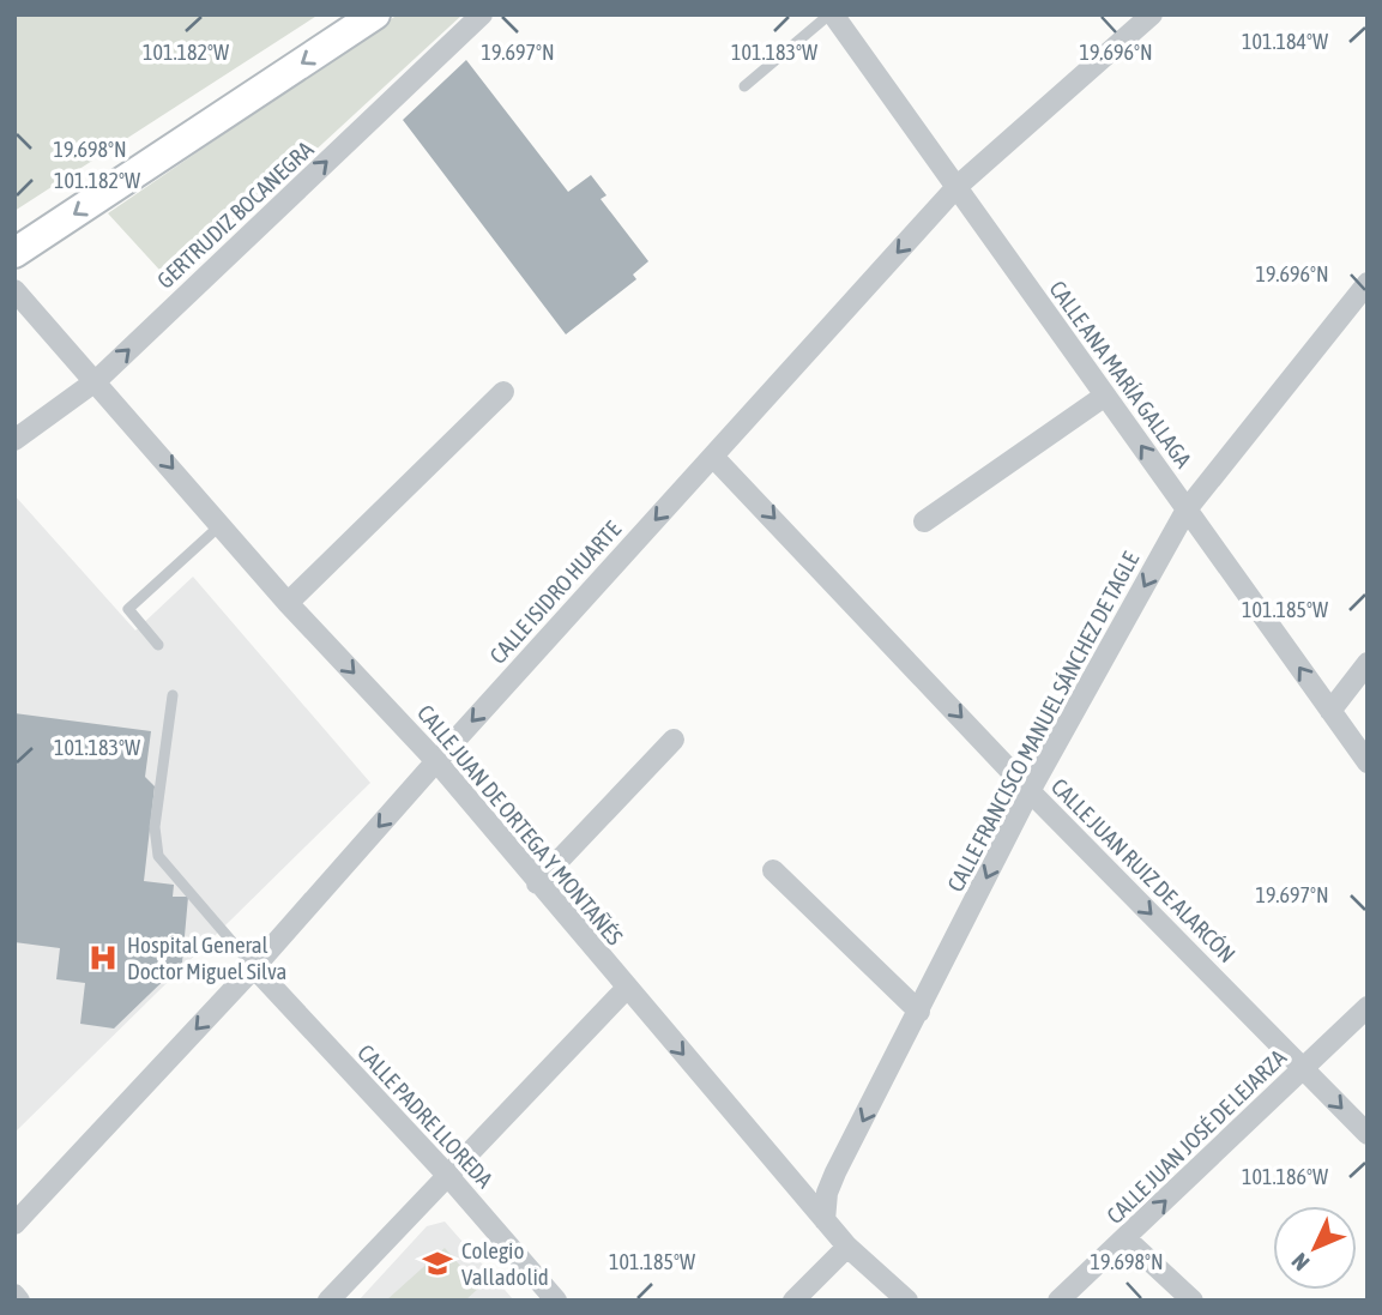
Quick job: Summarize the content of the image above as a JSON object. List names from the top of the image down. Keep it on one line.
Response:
{"streets":{"street":["GERTRUDIZ BOCANEGRA","CALLE ANA MARÍA GALLAGA","CALLE ISIDRO HUARTE","CALLE FRANCISCO MANUEL SÁNCHEZ DE TAGLE","CALLE JUAN DE ORTEGA Y MONTAÑÉS","CALLE JUAN RUIZ DE ALARCÓN","CALLE PADRE LLOREDA","CALLE JUAN JOSÉ DE LEJARZA"]},"crossings":[["GERTRUDIZ BOCANEGRA","CALLE JUAN DE ORTEGA Y MONTAÑÉS"],["CALLE ANA MARÍA GALLAGA","CALLE ISIDRO HUARTE"],["CALLE ANA MARÍA GALLAGA","CALLE FRANCISCO MANUEL SÁNCHEZ DE TAGLE"],["CALLE ISIDRO HUARTE","CALLE JUAN DE ORTEGA Y MONTAÑÉS"],["CALLE ISIDRO HUARTE","CALLE JUAN RUIZ DE ALARCÓN"],["CALLE ISIDRO HUARTE","CALLE PADRE LLOREDA"],["CALLE FRANCISCO MANUEL SÁNCHEZ DE TAGLE","CALLE JUAN DE ORTEGA Y MONTAÑÉS"],["CALLE FRANCISCO MANUEL SÁNCHEZ DE TAGLE","CALLE JUAN RUIZ DE ALARCÓN"],["CALLE JUAN RUIZ DE ALARCÓN","CALLE JUAN JOSÉ DE LEJARZA"]],"one_way":["CALLE ANA MARÍA GALLAGA","CALLE ISIDRO HUARTE","CALLE FRANCISCO MANUEL SÁNCHEZ DE TAGLE","CALLE JUAN DE ORTEGA Y MONTAÑÉS","CALLE JUAN RUIZ DE ALARCÓN","CALLE JUAN JOSÉ DE LEJARZA"],"places":{"hospital":["Hospital General Doctor Miguel Silva"],"school or university":["Colegio Valladolid"]},"north":"bottom left","coordinates":["101.184°W","101.182°W","101.183°W","19.697°N","19.696°N","19.698°N","101.185°W","101.186°W"]}
